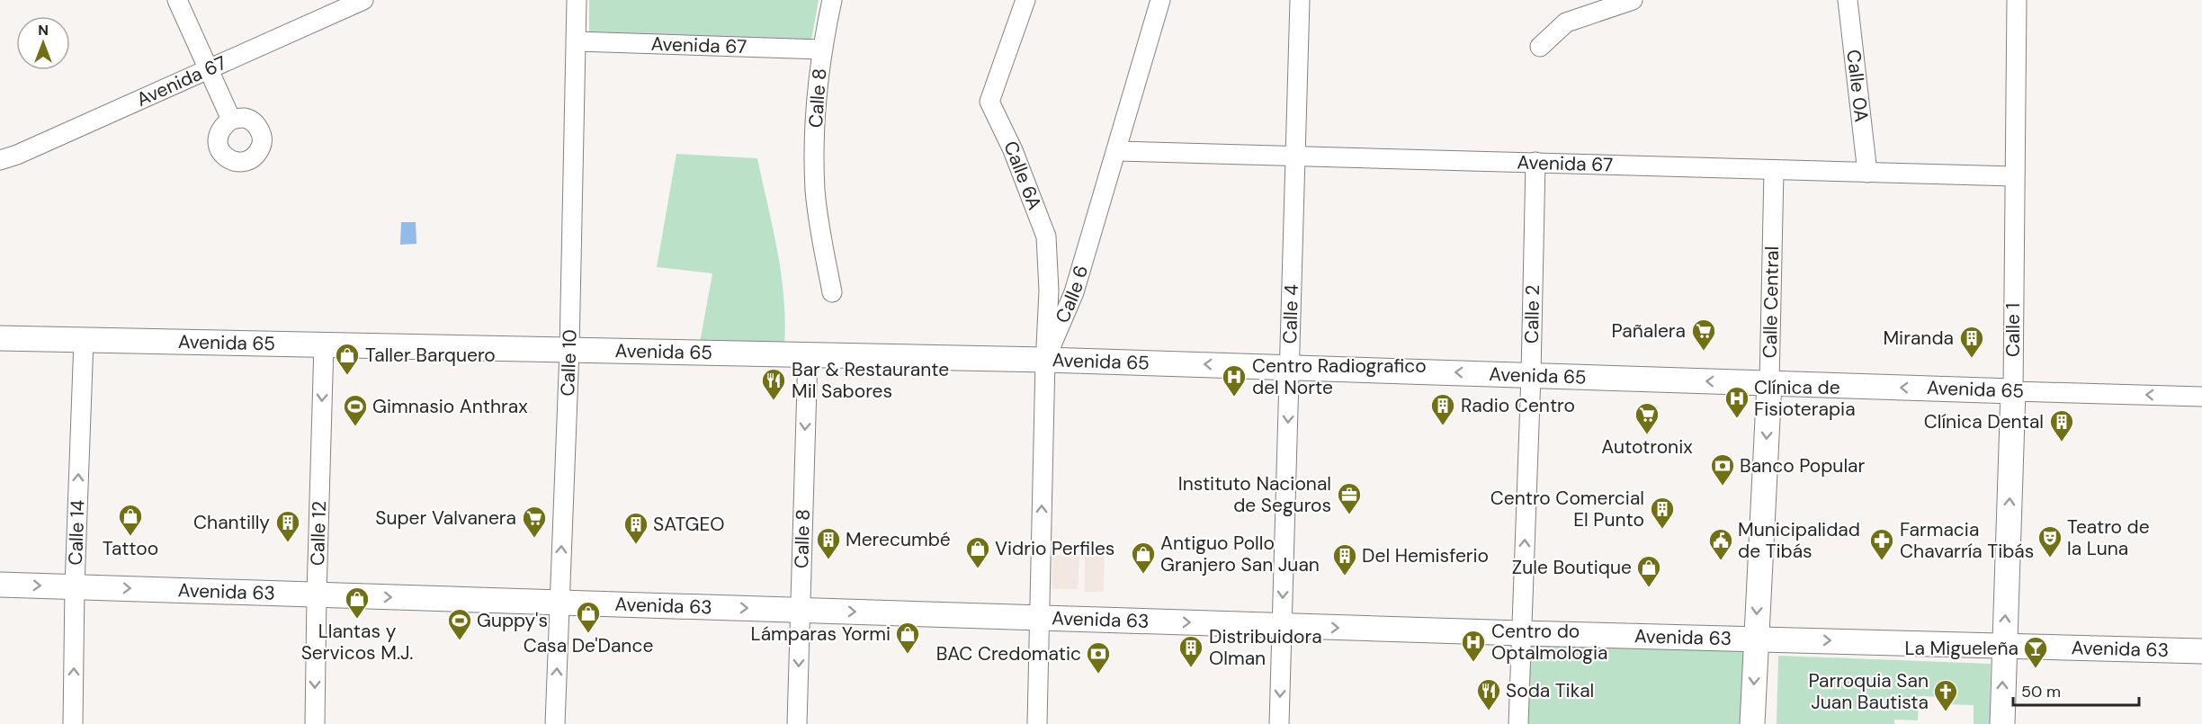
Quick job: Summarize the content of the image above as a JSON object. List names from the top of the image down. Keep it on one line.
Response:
{"streets":{"main road":["Calle Central","Calle 1","Avenida 65","Avenida 63"],"street":["Avenida 67","Calle 0A","Calle 8","Calle 6A","Calle 6","Calle 4","Calle 2","Calle 10","Calle 14","Calle 12"]},"crossings":[["Avenida 67","Calle 0A"],["Avenida 67","Calle 8"],["Avenida 67","Calle 6"],["Avenida 67","Calle Central"],["Avenida 67","Calle 4"],["Avenida 67","Calle 2"],["Avenida 67","Calle 1"],["Avenida 67","Calle 10"],["Calle 8","Avenida 65"],["Calle 8","Avenida 63"],["Calle 6A","Calle 6"],["Calle 6A","Avenida 65"],["Calle 6","Avenida 65"],["Calle 6","Avenida 63"],["Calle Central","Avenida 65"],["Calle Central","Avenida 63"],["Calle 4","Avenida 65"],["Calle 4","Avenida 63"],["Calle 2","Avenida 65"],["Calle 2","Avenida 63"],["Calle 1","Avenida 65"],["Calle 1","Avenida 63"],["Avenida 65","Calle 10"],["Avenida 65","Calle 14"],["Avenida 65","Calle 12"],["Calle 10","Avenida 63"],["Calle 14","Avenida 63"],["Calle 12","Avenida 63"]],"one_way":["Calle 8","Calle Central","Calle 4","Calle 2","Calle 1","Avenida 65","Calle 10","Calle 14","Calle 12","Avenida 63"],"places":{"supermarket":["Pañalera","Autotronix","Super Valvanera"],"building":["Miranda","Radio Centro","Clínica Dental","Centro Comercial El Punto","Chantilly","SATGEO","Merecumbé","Del Hemisferio","Distribuidora Olman"],"shop":["Taller Barquero","Tattoo","Vidrio Perfiles","Antiguo Pollo Granjero San Juan","Zule Boutique","Llantas y Servicos M.J.","Casa De'Dance","Lámparas Yormi"],"hospital":["Centro Radiografico del Norte","Clínica de Fisioterapia","Centro do Optalmologia"],"restaurant":["Bar & Restaurante Mil Sabores","Soda Tikal"],"sports":["Gimnasio Anthrax","Guppy's"],"bank":["Banco Popular","BAC Credomatic"],"office":["Instituto Nacional de Seguros"],"theatre":["Teatro de la Luna"],"public building":["Municipalidad de Tibás"],"pharmacy":["Farmacia Chavarría Tibás"],"bar":["La Migueleña"],"church":["Parroquia San Juan Bautista"]},"scale_bar":"50 m","north":"top"}
